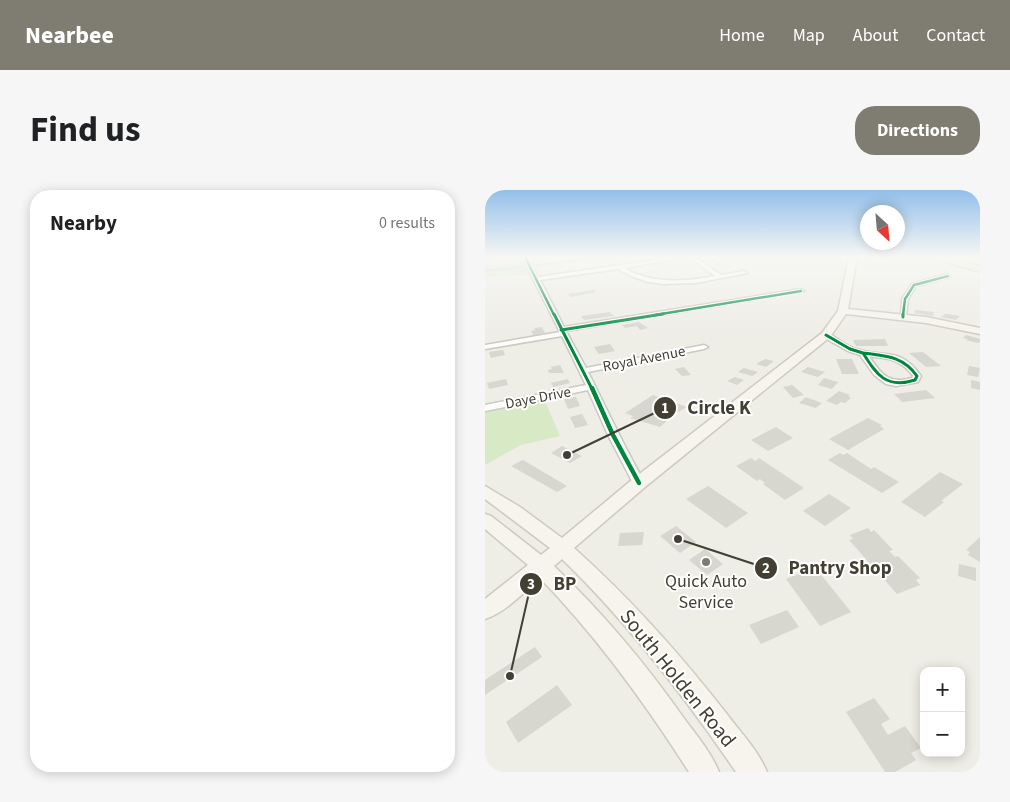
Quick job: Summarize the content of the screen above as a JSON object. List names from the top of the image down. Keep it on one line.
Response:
{"streets":{"main road":["South Holden Road"],"street":["Royal Avenue","Daye Drive"]},"places":["Circle K","Pantry Shop","Quick Auto Service","BP"],"north":"bottom right","page":{"header":"Nearbee","nav":["Home","Map","About","Contact"],"title":"Find us","buttons":"Directions","heading":["Nearby","0 results"],"map_buttons":["+","−"]}}
